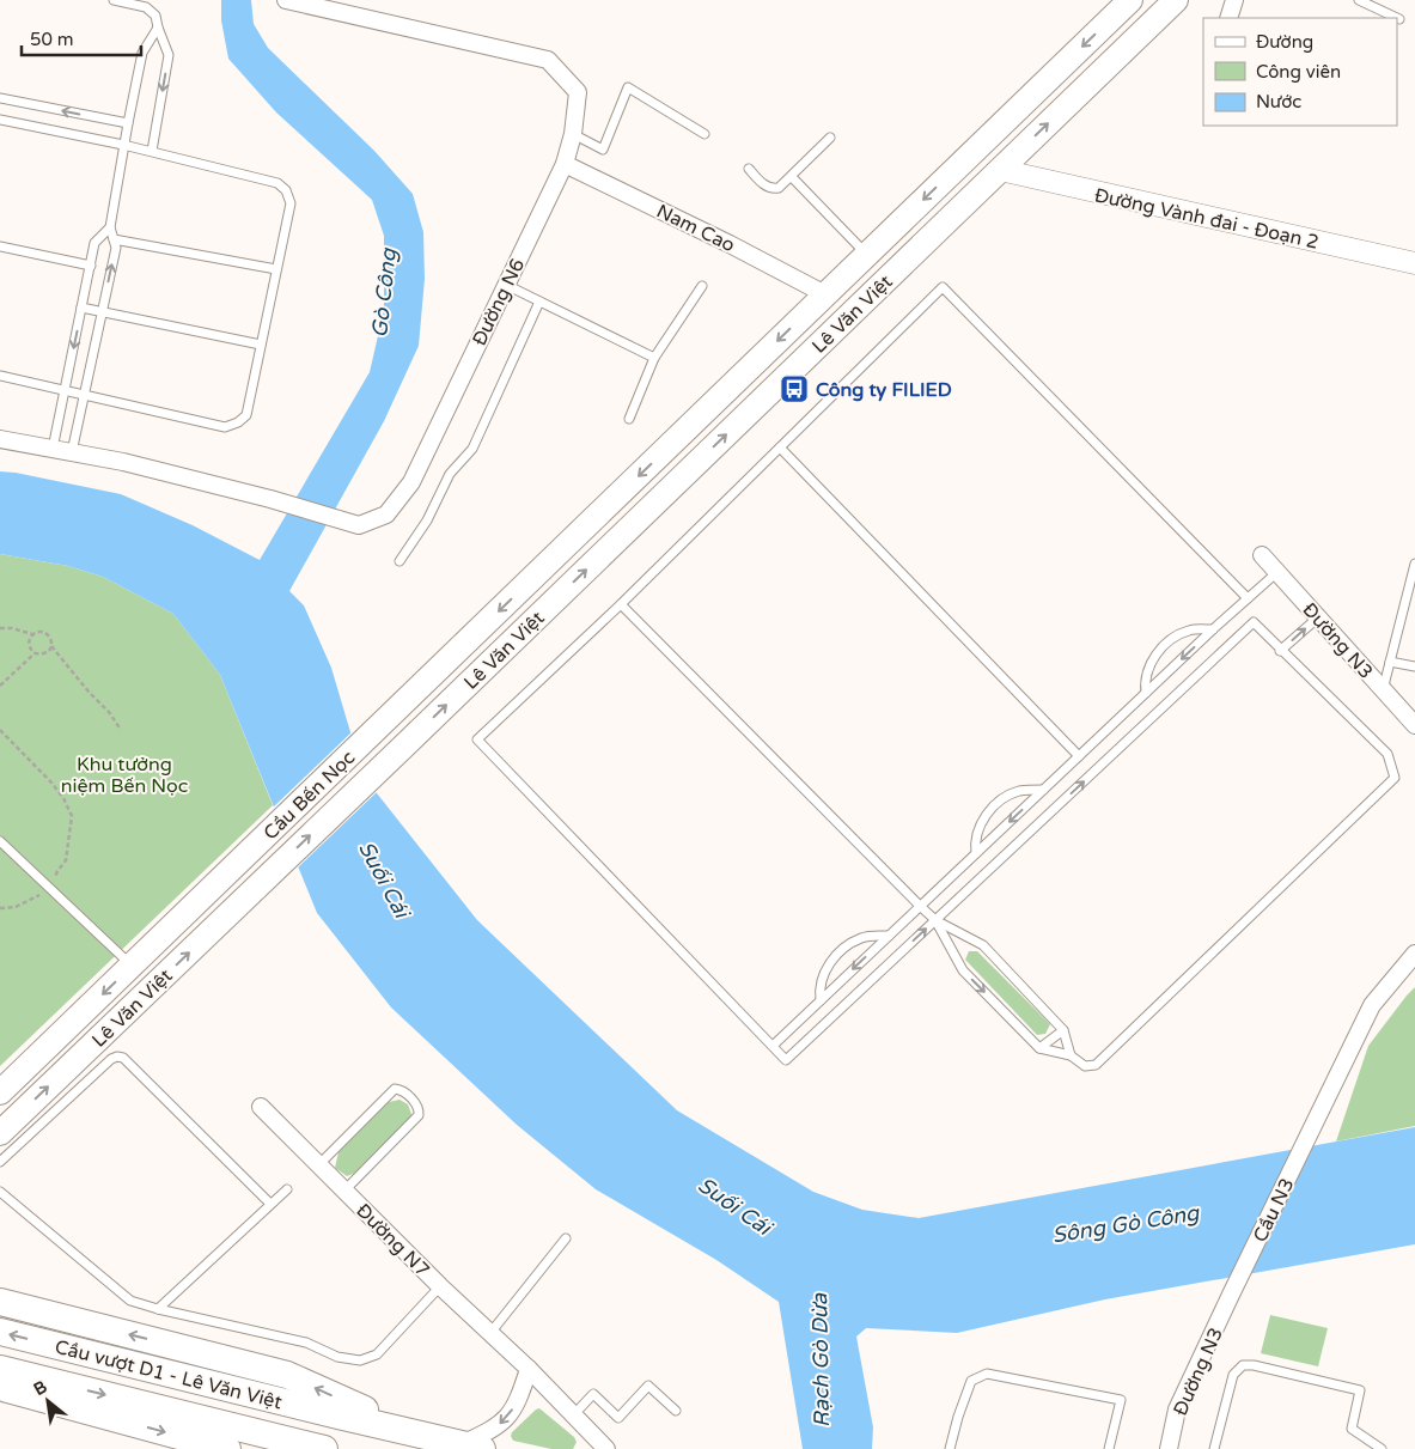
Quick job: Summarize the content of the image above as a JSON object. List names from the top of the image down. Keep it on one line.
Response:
{"streets":{"main road":["Lê Văn Việt","Cầu Bến Nọc","Cầu vượt D1 - Lê Văn Việt"],"street":["Đường Vành đai - Đoạn 2","Nam Cao","Đường N6","Đường N3","Cầu N3","Đường N7"]},"crossings":[["Đường Vành đai - Đoạn 2","Lê Văn Việt"],["Nam Cao","Đường N6"],["Nam Cao","Lê Văn Việt"],["Lê Văn Việt","Cầu Bến Nọc"],["Đường N3","Cầu N3"]],"water":["Gò Công","Suối Cái","Sông Gò Công","Rạch Gò Dừa"],"parks":["Khu tưởng niệm Bến Nọc"],"places":{"bus stop":["Công ty FILIED"]},"legend":["Đường","Công viên","Nước"],"scale_bar":"50 m","north":"top left"}
